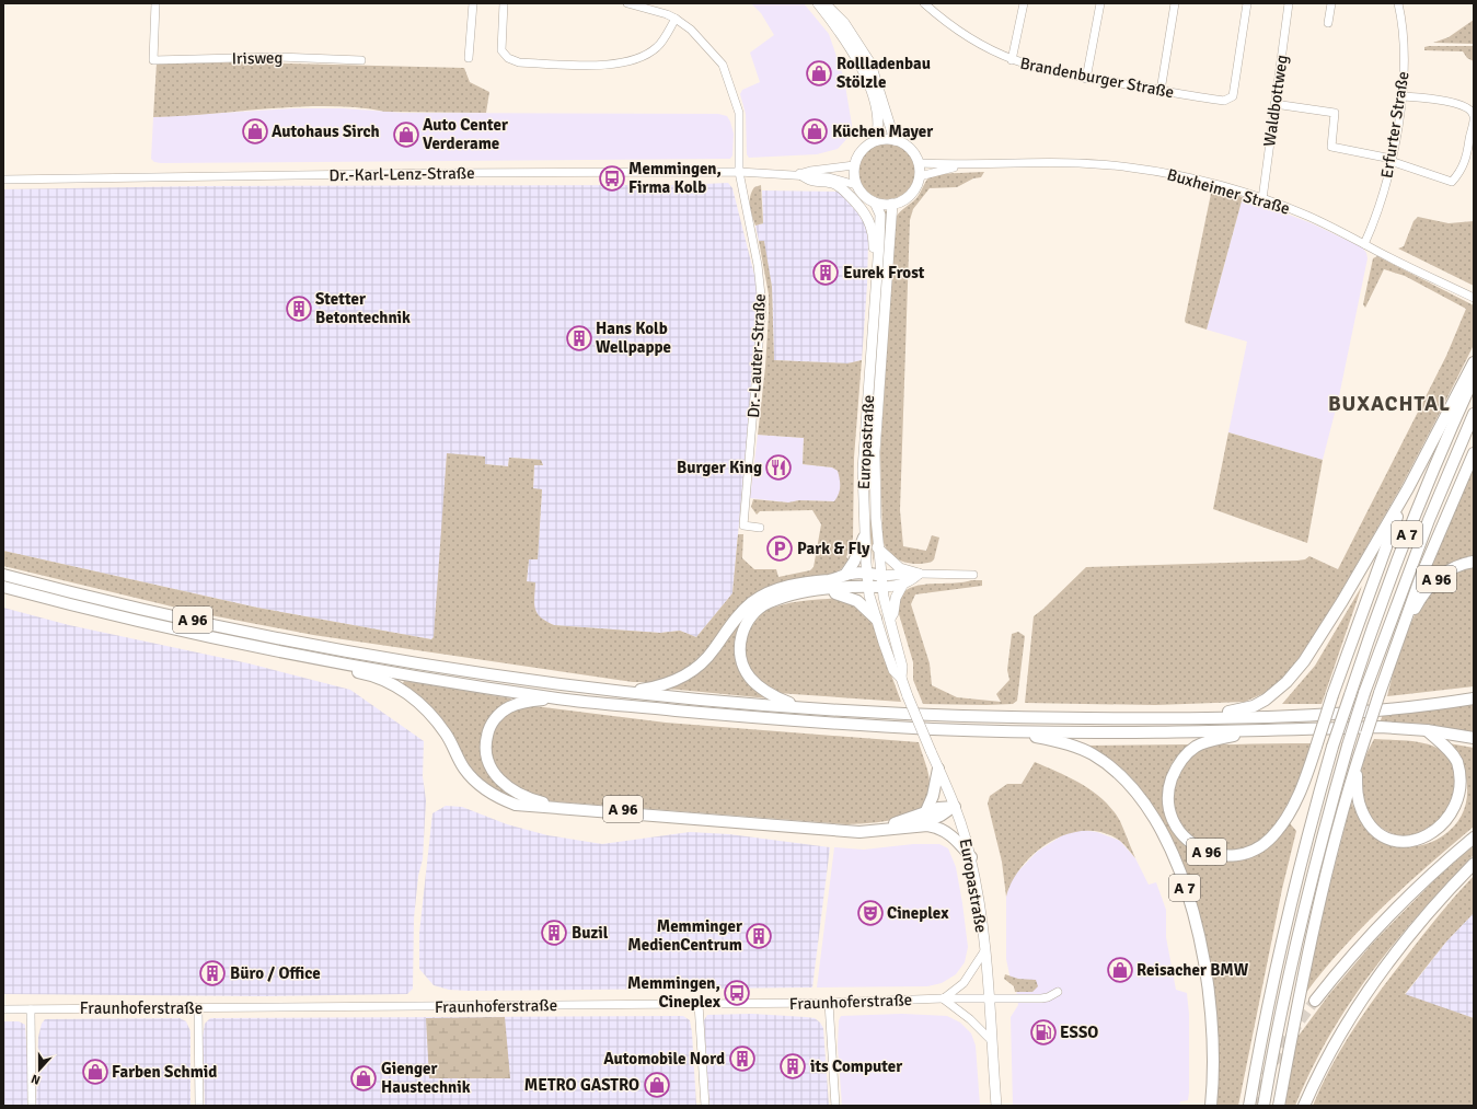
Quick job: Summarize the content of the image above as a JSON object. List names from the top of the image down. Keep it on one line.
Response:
{"streets":{"highway":["A 7","A 96"],"main road":["Europastraße"],"street":["Irisweg","Brandenburger Straße","Waldbottweg","Erfurter Straße","Dr.-Karl-Lenz-Straße","Buxheimer Straße","Dr.-Lauter-Straße","Fraunhoferstraße"]},"crossings":[["Waldbottweg","Buxheimer Straße"],["Erfurter Straße","Buxheimer Straße"],["Dr.-Karl-Lenz-Straße","Buxheimer Straße"],["Dr.-Karl-Lenz-Straße","Dr.-Lauter-Straße"],["Dr.-Karl-Lenz-Straße","Europastraße"],["Buxheimer Straße","Europastraße"],["Europastraße","A 96"],["Europastraße","Fraunhoferstraße"],["A 7","A 96"]],"districts":["BUXACHTAL"],"places":{"shop":["Rollladenbau Stölzle","Autohaus Sirch","Küchen Mayer","Auto Center Verderame","Reisacher BMW","Farben Schmid","Gienger Haustechnik","METRO GASTRO"],"bus stop":["Memmingen, Firma Kolb","Memmingen, Cineplex"],"building":["Eurek Frost","Stetter Betontechnik","Hans Kolb Wellpappe","Buzil","Memminger MedienCentrum","Büro / Office","Automobile Nord","its Computer"],"restaurant":["Burger King"],"parking":["Park & Fly"],"theatre":["Cineplex"],"fuel station":["ESSO"]},"north":"bottom"}
